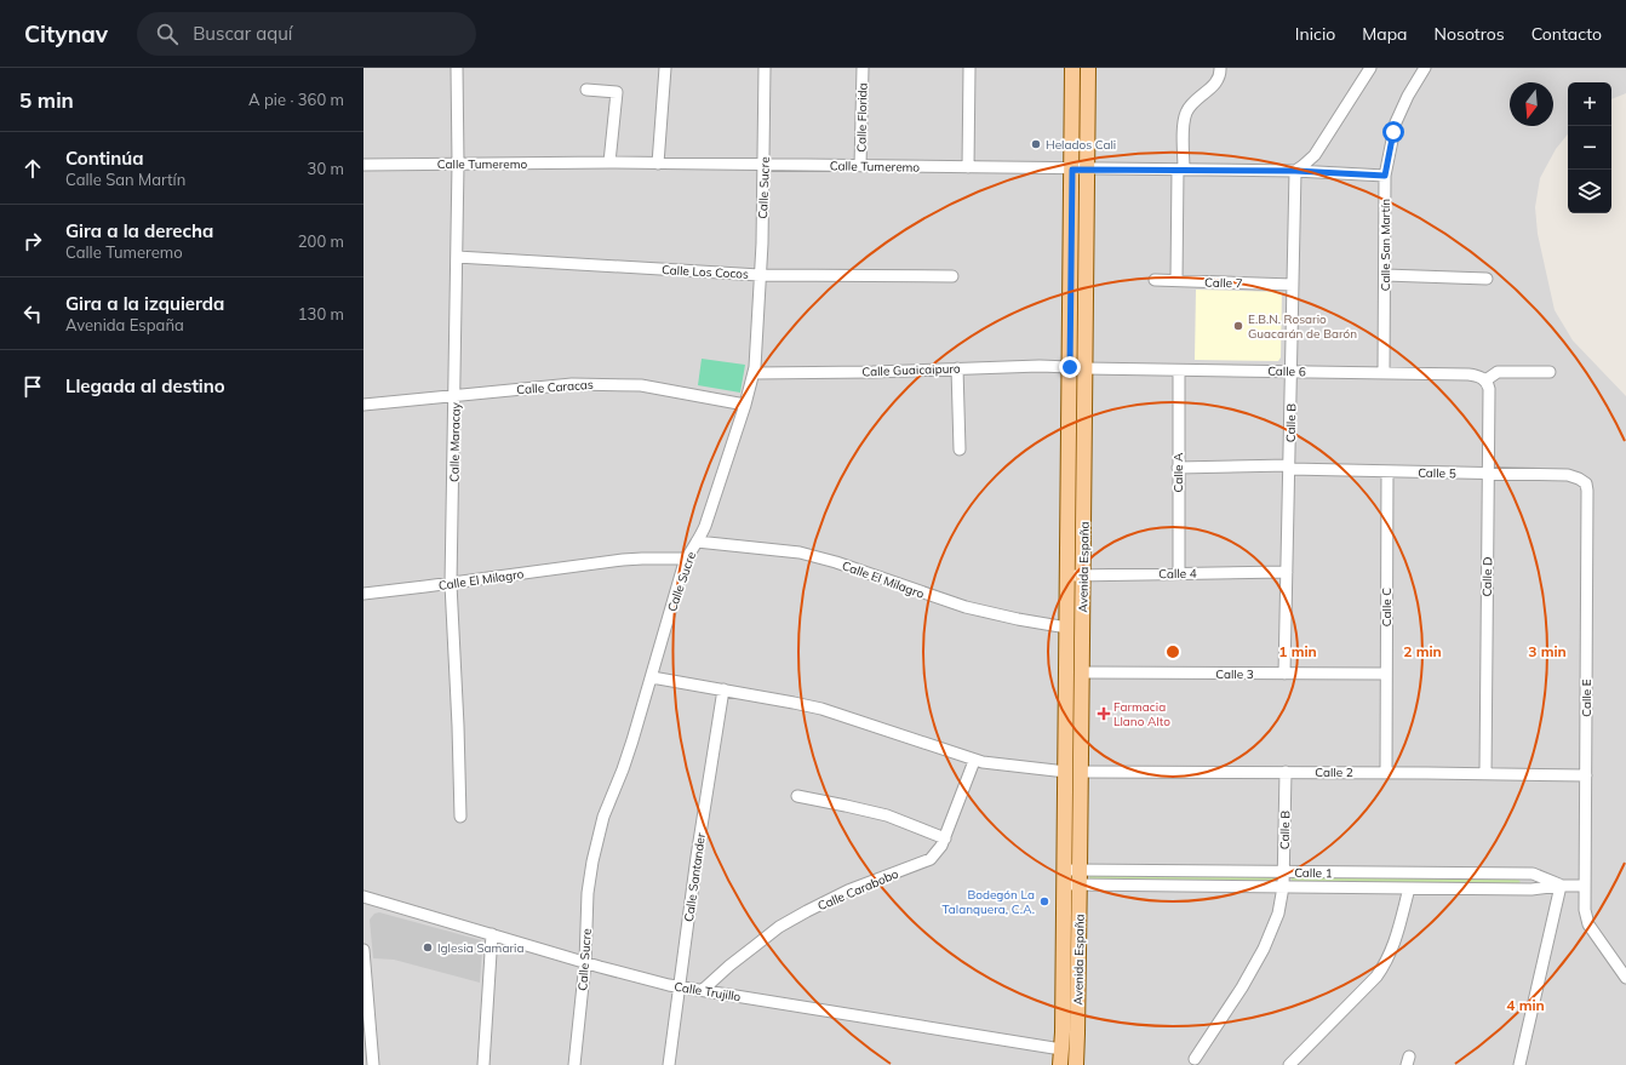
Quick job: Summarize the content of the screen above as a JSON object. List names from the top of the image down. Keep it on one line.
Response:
{"streets":{"main road":["Avenida España"],"street":["Calle Florida","Calle Tumeremo","Calle Sucre","Calle San Martín","Calle Los Cocos","Calle 7","Calle Guaicaipuro","Calle 6","Calle Caracas","Calle B","Calle Maracay","Calle A","Calle 5","Calle 4","Calle D","Calle El Milagro","Calle C","Calle 3","Calle E","Calle 2","Calle 1","Calle Santander","Calle Carabobo","Calle Trujillo"]},"crossings":[["Calle Florida","Calle Tumeremo"],["Calle Tumeremo","Calle Sucre"],["Calle Tumeremo","Calle San Martín"],["Calle Tumeremo","Calle B"],["Calle Tumeremo","Calle Maracay"],["Calle Tumeremo","Avenida España"],["Calle Sucre","Calle Los Cocos"],["Calle Sucre","Calle Guaicaipuro"],["Calle Sucre","Calle Caracas"],["Calle Sucre","Calle El Milagro"],["Calle Sucre","Calle Trujillo"],["Calle San Martín","Calle 6"],["Calle Los Cocos","Calle Maracay"],["Calle 7","Calle B"],["Calle Guaicaipuro","Avenida España"],["Calle 6","Calle B"],["Calle 6","Calle A"],["Calle 6","Avenida España"],["Calle 6","Calle D"],["Calle Caracas","Calle Maracay"],["Calle B","Calle 5"],["Calle B","Calle 4"],["Calle B","Calle 3"],["Calle B","Calle 2"],["Calle B","Calle 1"],["Calle Maracay","Calle El Milagro"],["Calle A","Calle 5"],["Calle A","Calle 4"],["Calle 5","Calle D"],["Calle 5","Calle C"],["Calle 5","Calle E"],["Avenida España","Calle 4"],["Avenida España","Calle El Milagro"],["Avenida España","Calle 3"],["Avenida España","Calle 2"],["Avenida España","Calle 1"],["Avenida España","Calle Trujillo"],["Calle D","Calle 2"],["Calle C","Calle 3"],["Calle C","Calle 2"],["Calle E","Calle 2"],["Calle E","Calle 1"],["Calle Santander","Calle Trujillo"],["Calle Carabobo","Calle Trujillo"]],"places":{"other":["Helados Cali","E.B.N. Rosario Guacarán de Barón","Bodegón La Talanquera, C.A.","Iglesia Samaria"],"health":["Farmacia Llano Alto"]},"north":"bottom","page":{"header":"Citynav","search":"Buscar aquí","nav":["Inicio","Mapa","Nosotros","Contacto"],"heading":["5 min","A pie · 360 m"],"map_buttons":["+","−"],"list":[["Continúa","Calle San Martín","30 m"],["Gira a la derecha","Calle Tumeremo","200 m"],["Gira a la izquierda","Avenida España","130 m"],"Llegada al destino"]},"rings":["1 min","2 min","3 min","4 min"]}
